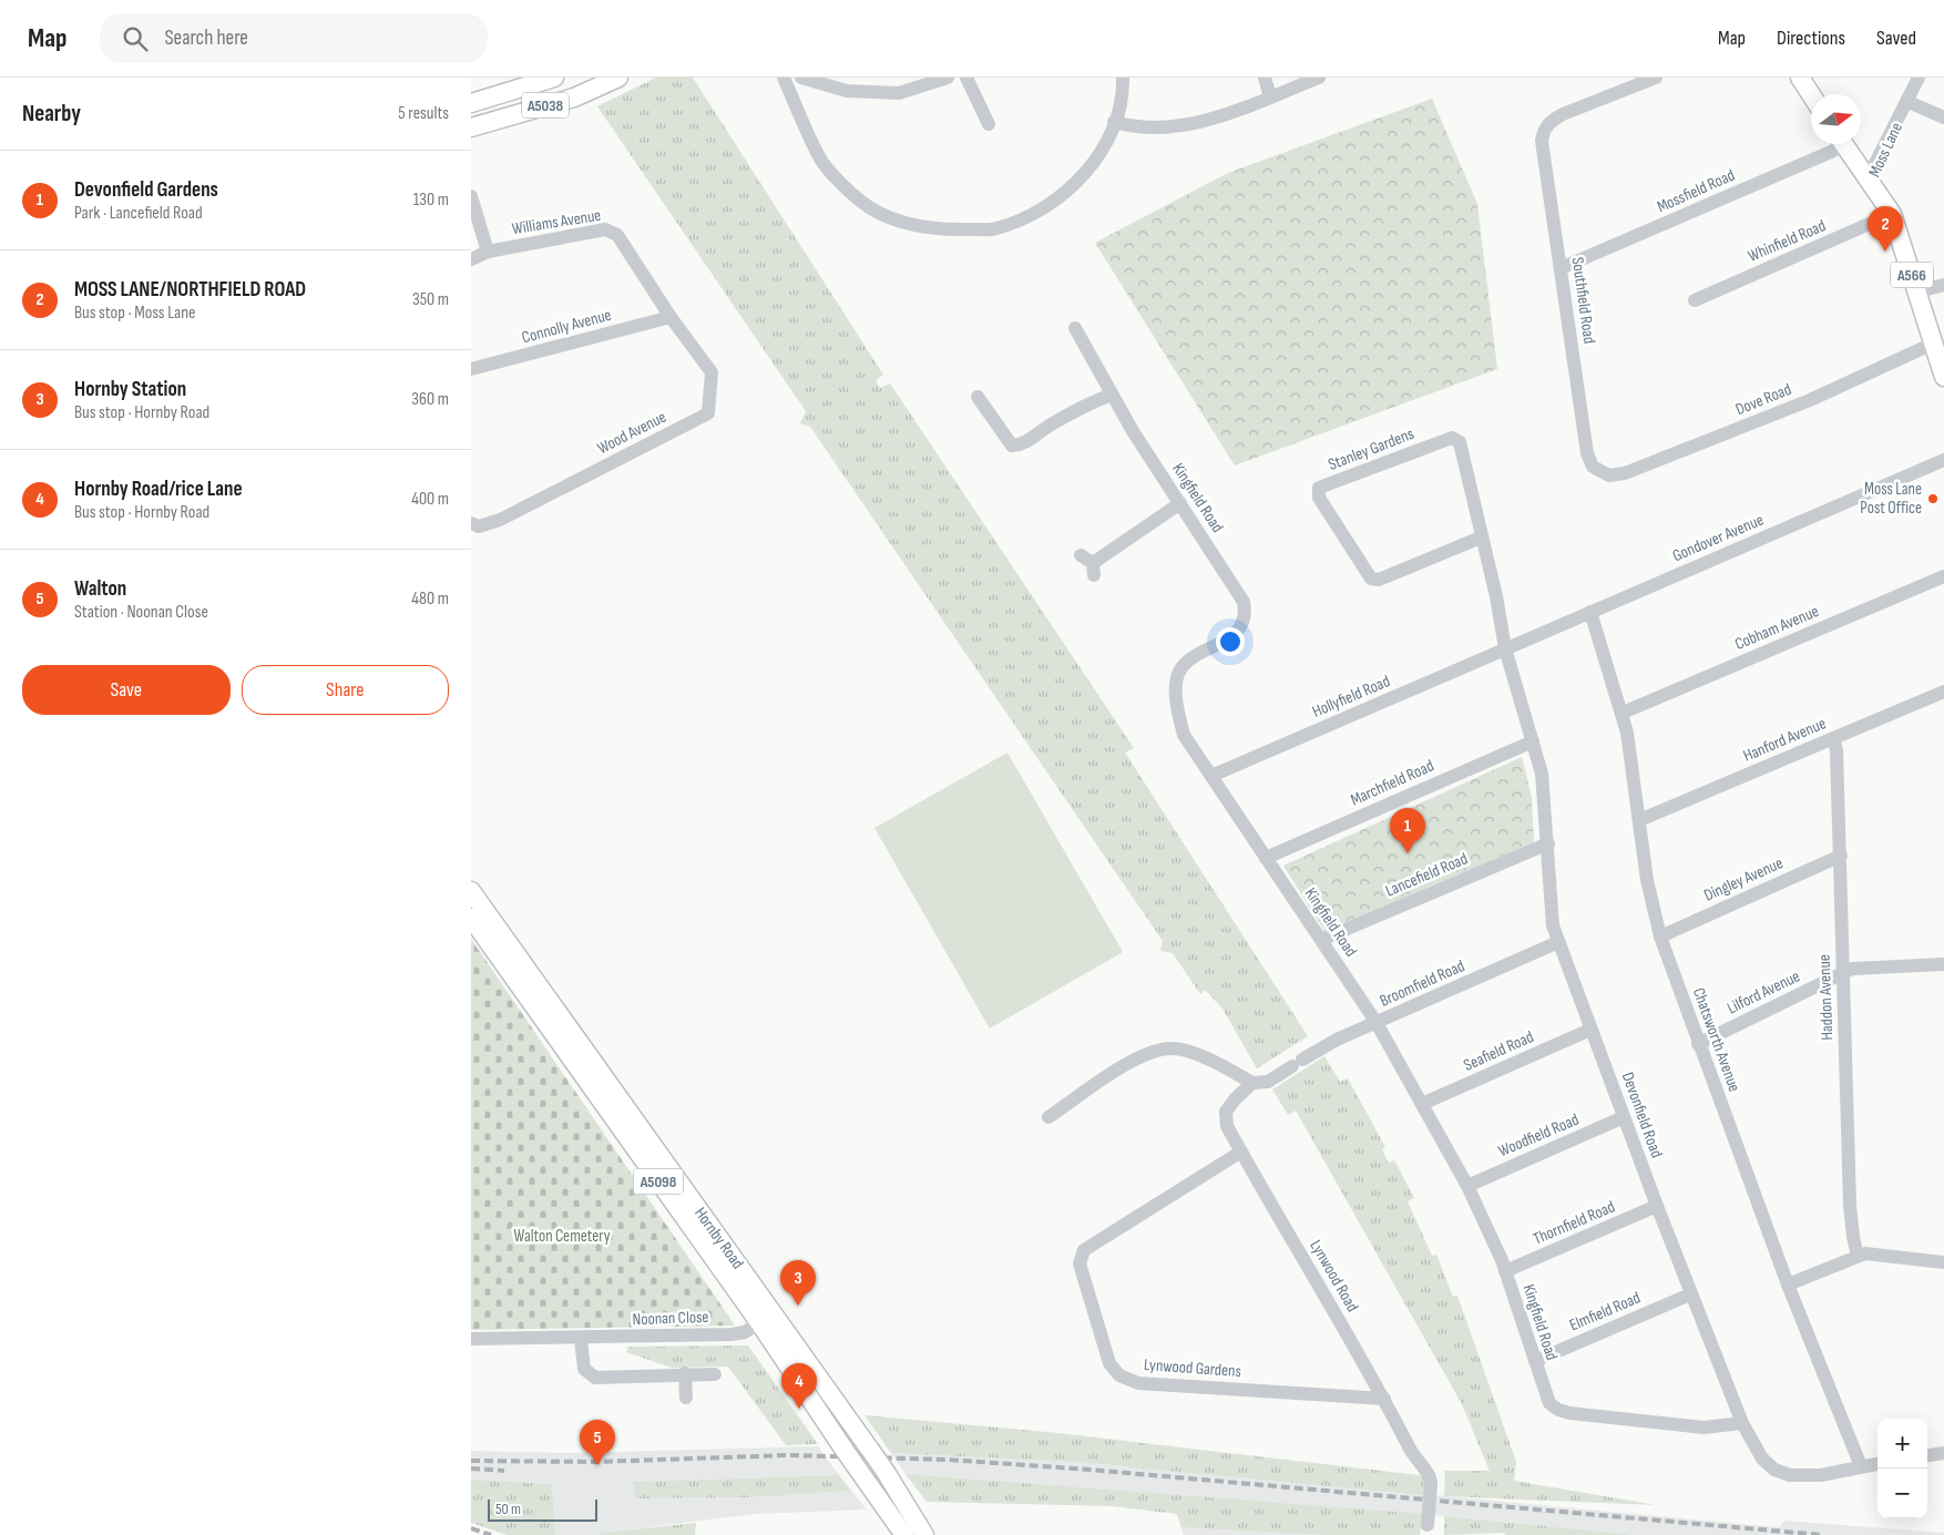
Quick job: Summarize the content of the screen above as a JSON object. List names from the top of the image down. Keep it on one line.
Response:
{"streets":{"main road":["A5038","Moss Lane","A566","A5098","Hornby Road"],"street":["Mossfield Road","Williams Avenue","Whinfield Road","Southfield Road","Connolly Avenue","Dove Road","Wood Avenue","Stanley Gardens","Kingfield Road","Gondover Avenue","Cobham Avenue","Hollyfield Road","Hanford Avenue","Marchfield Road","Lancefield Road","Dingley Avenue","Broomfield Road","Lilford Avenue","Haddon Avenue","Chatsworth Avenue","Seafield Road","Devonfield Road","Woodfield Road","Thornfield Road","Lynwood Road","Elmfield Road","Noonan Close","Lynwood Gardens"]},"crossings":[["Moss Lane","Whinfield Road"],["Moss Lane","A566"],["Moss Lane","Dove Road"],["Mossfield Road","Southfield Road"],["Williams Avenue","Connolly Avenue"],["Williams Avenue","Wood Avenue"],["Southfield Road","Dove Road"],["Connolly Avenue","Wood Avenue"],["Stanley Gardens","Gondover Avenue"],["Stanley Gardens","Hollyfield Road"],["Stanley Gardens","Devonfield Road"],["Kingfield Road","Hollyfield Road"],["Kingfield Road","Marchfield Road"],["Kingfield Road","Lancefield Road"],["Kingfield Road","Broomfield Road"],["Kingfield Road","Seafield Road"],["Kingfield Road","Devonfield Road"],["Kingfield Road","Woodfield Road"],["Kingfield Road","Thornfield Road"],["Kingfield Road","Elmfield Road"],["Gondover Avenue","Hollyfield Road"],["Gondover Avenue","Chatsworth Avenue"],["Gondover Avenue","Devonfield Road"],["Cobham Avenue","Chatsworth Avenue"],["Hollyfield Road","Devonfield Road"],["Hanford Avenue","Haddon Avenue"],["Hanford Avenue","Chatsworth Avenue"],["Marchfield Road","Devonfield Road"],["Lancefield Road","Devonfield Road"],["Dingley Avenue","Haddon Avenue"],["Dingley Avenue","Chatsworth Avenue"],["Broomfield Road","Devonfield Road"],["Broomfield Road","Lynwood Road"],["Lilford Avenue","Haddon Avenue"],["Lilford Avenue","Chatsworth Avenue"],["Chatsworth Avenue","Devonfield Road"],["Seafield Road","Devonfield Road"],["Devonfield Road","Woodfield Road"],["Devonfield Road","Thornfield Road"],["Devonfield Road","Elmfield Road"],["Hornby Road","Noonan Close"],["Lynwood Road","Lynwood Gardens"]],"parks":["Walton Cemetery"],"places":["Moss Lane Post Office"],"scale_bar":"50 m","north":"right","page":{"header":"Map","search":"Search here","nav":["Map","Directions","Saved"],"heading":["Nearby","5 results"],"list":[{"mark":"1","name":"Devonfield Gardens","note":"Park · Lancefield Road","value":"130 m"},{"mark":"2","name":"MOSS LANE/NORTHFIELD ROAD","note":"Bus stop · Moss Lane","value":"350 m"},{"mark":"3","name":"Hornby Station","note":"Bus stop · Hornby Road","value":"360 m"},{"mark":"4","name":"Hornby Road/rice Lane","note":"Bus stop · Hornby Road","value":"400 m"},{"mark":"5","name":"Walton","note":"Station · Noonan Close","value":"480 m"}],"pins":["2","1","3","4","5"],"buttons":["Save","Share"],"map_buttons":["+","−"],"scale":"50 m"}}
